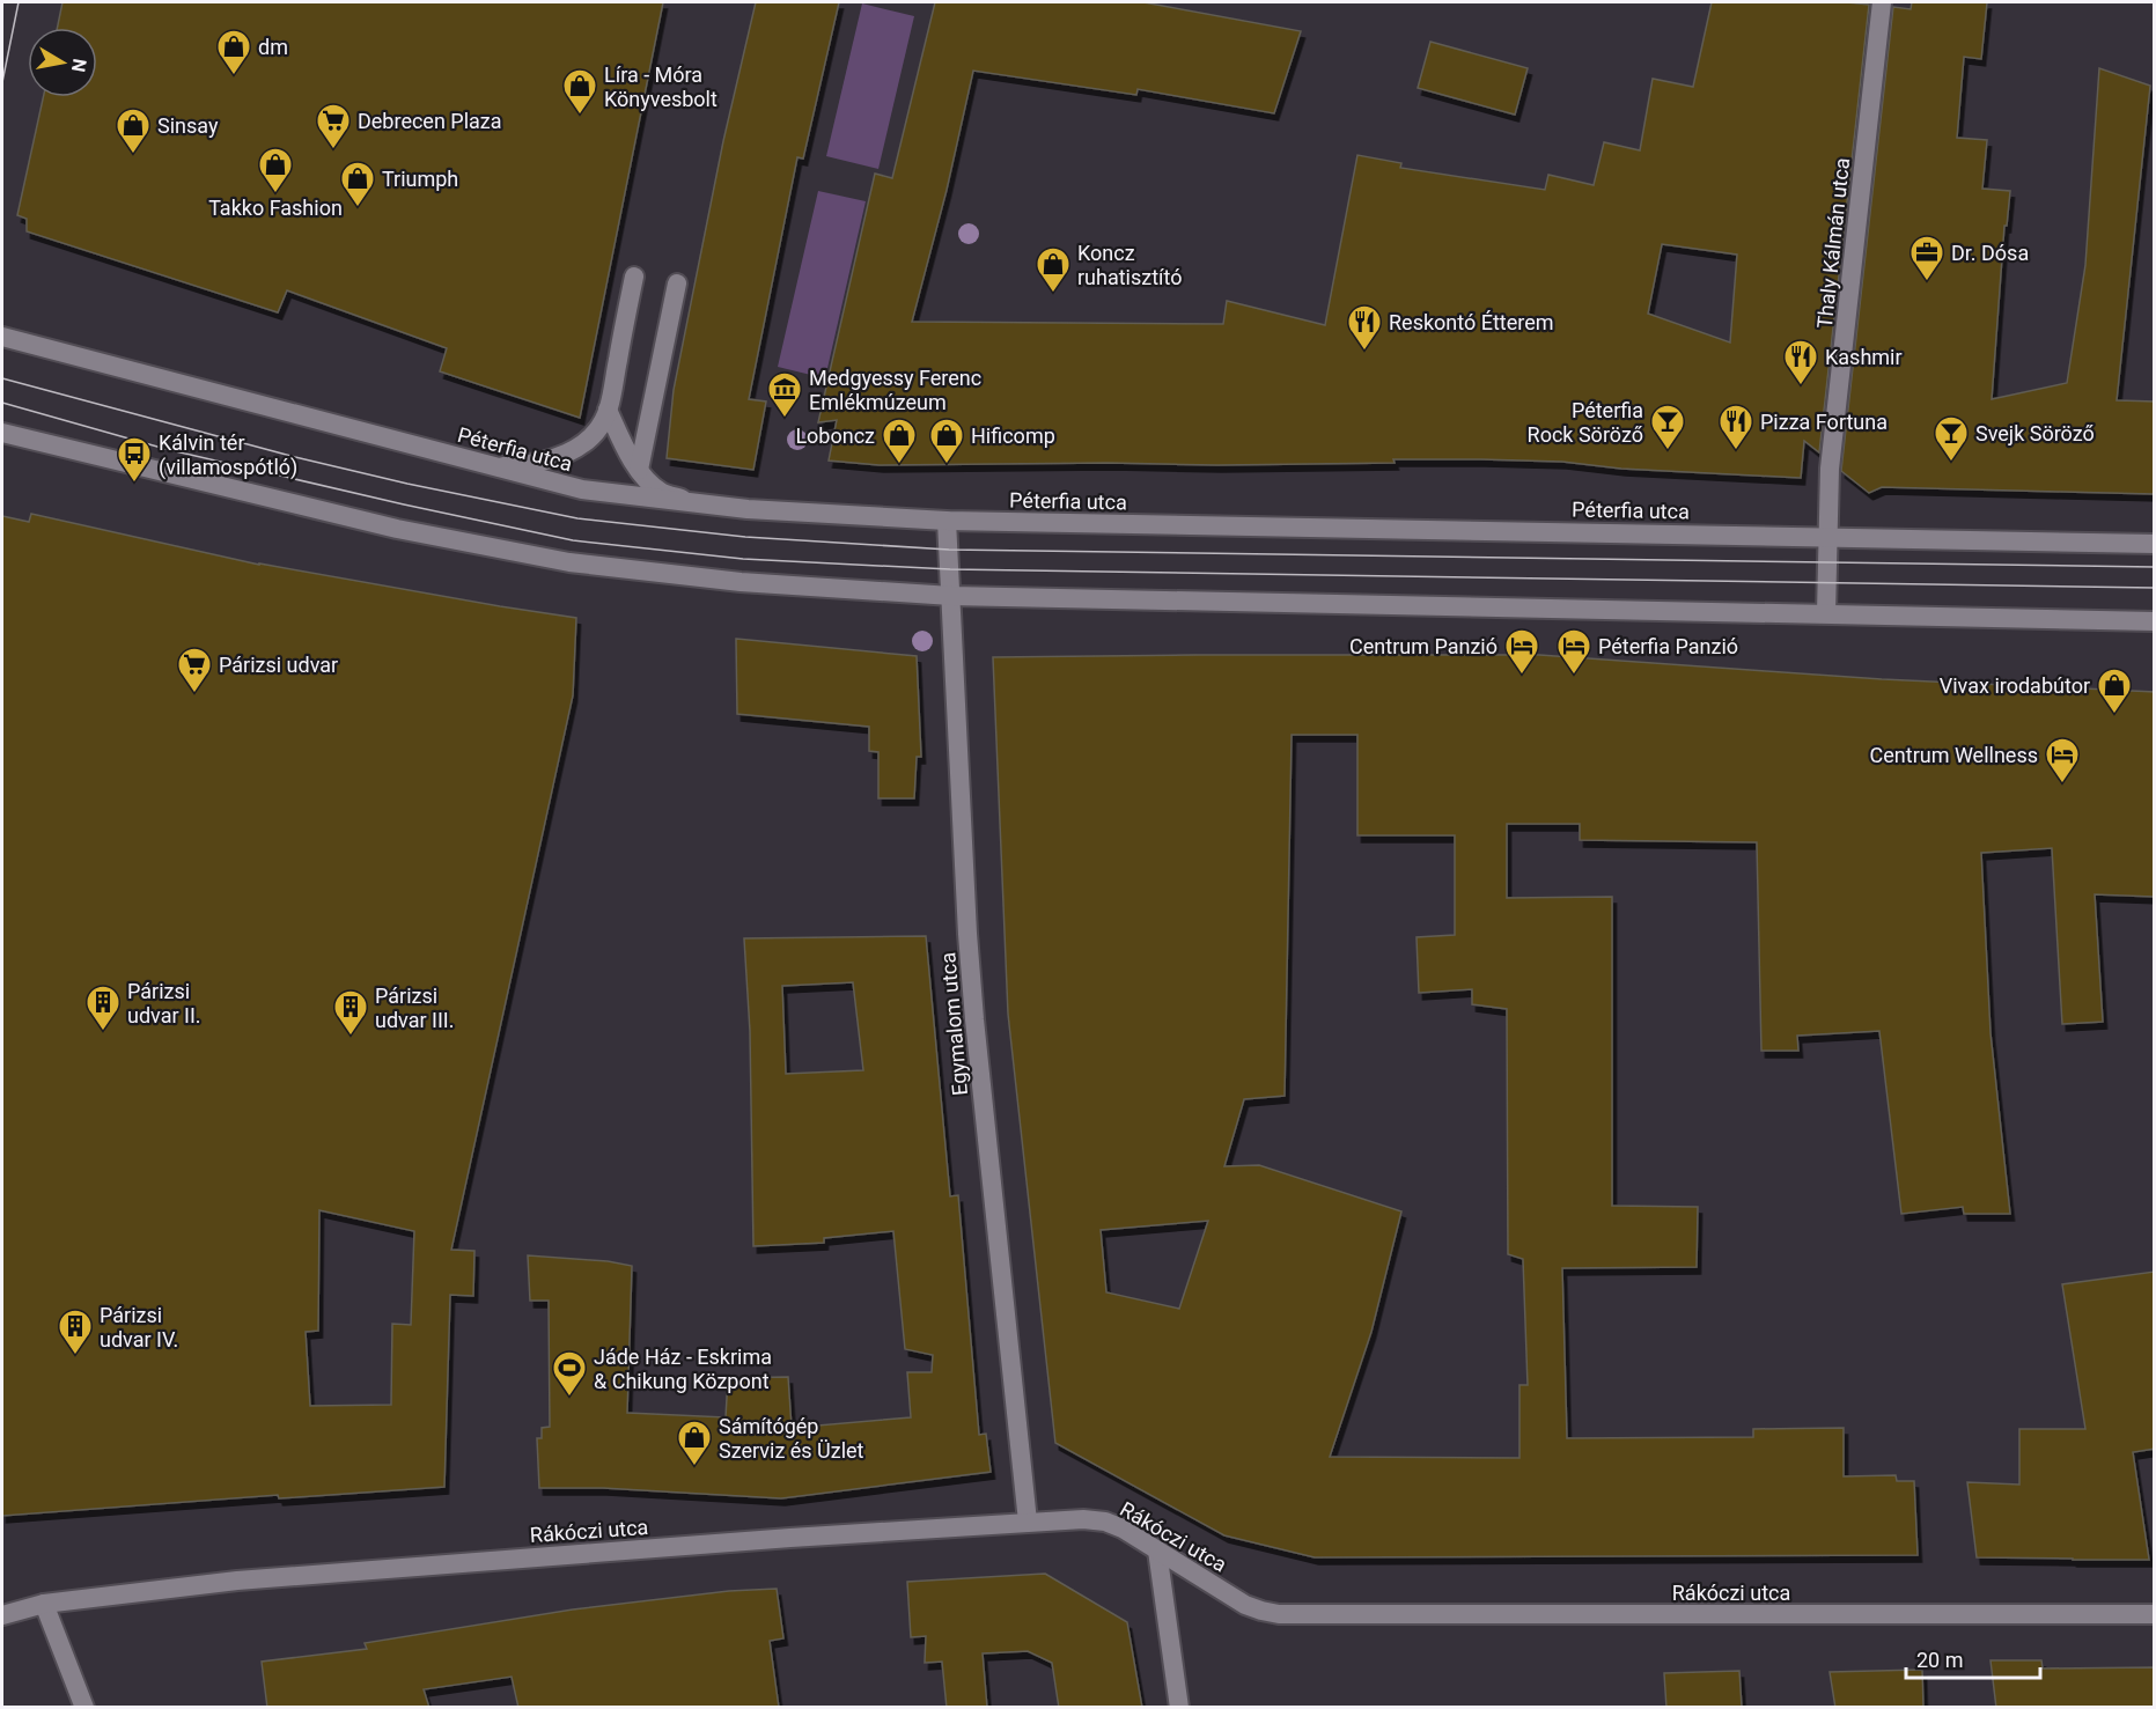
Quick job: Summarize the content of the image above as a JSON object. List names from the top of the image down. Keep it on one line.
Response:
{"streets":{"street":["Thaly Kálmán utca","Péterfia utca","Egymalom utca","Rákóczi utca"]},"crossings":[["Thaly Kálmán utca","Péterfia utca"],["Péterfia utca","Egymalom utca"],["Egymalom utca","Rákóczi utca"]],"places":{"shop":["dm","Líra - Móra Könyvesbolt","Sinsay","Takko Fashion","Triumph","Koncz ruhatisztító","Loboncz","Hificomp","Vivax irodabútor","Sámítógép Szerviz és Üzlet"],"supermarket":["Debrecen Plaza","Párizsi udvar"],"office":["Dr. Dósa"],"restaurant":["Reskontó Étterem","Kashmir","Pizza Fortuna"],"museum":["Medgyessy Ferenc Emlékmúzeum"],"bar":["Péterfia Rock Söröző","Svejk Söröző"],"bus stop":["Kálvin tér (villamospótló)"],"hotel":["Centrum Panzió","Péterfia Panzió","Centrum Wellness"],"building":["Párizsi udvar II.","Párizsi udvar III.","Párizsi udvar IV."],"sports":["Jáde Ház - Eskrima & Chikung Központ"]},"scale_bar":"20 m","north":"right"}
